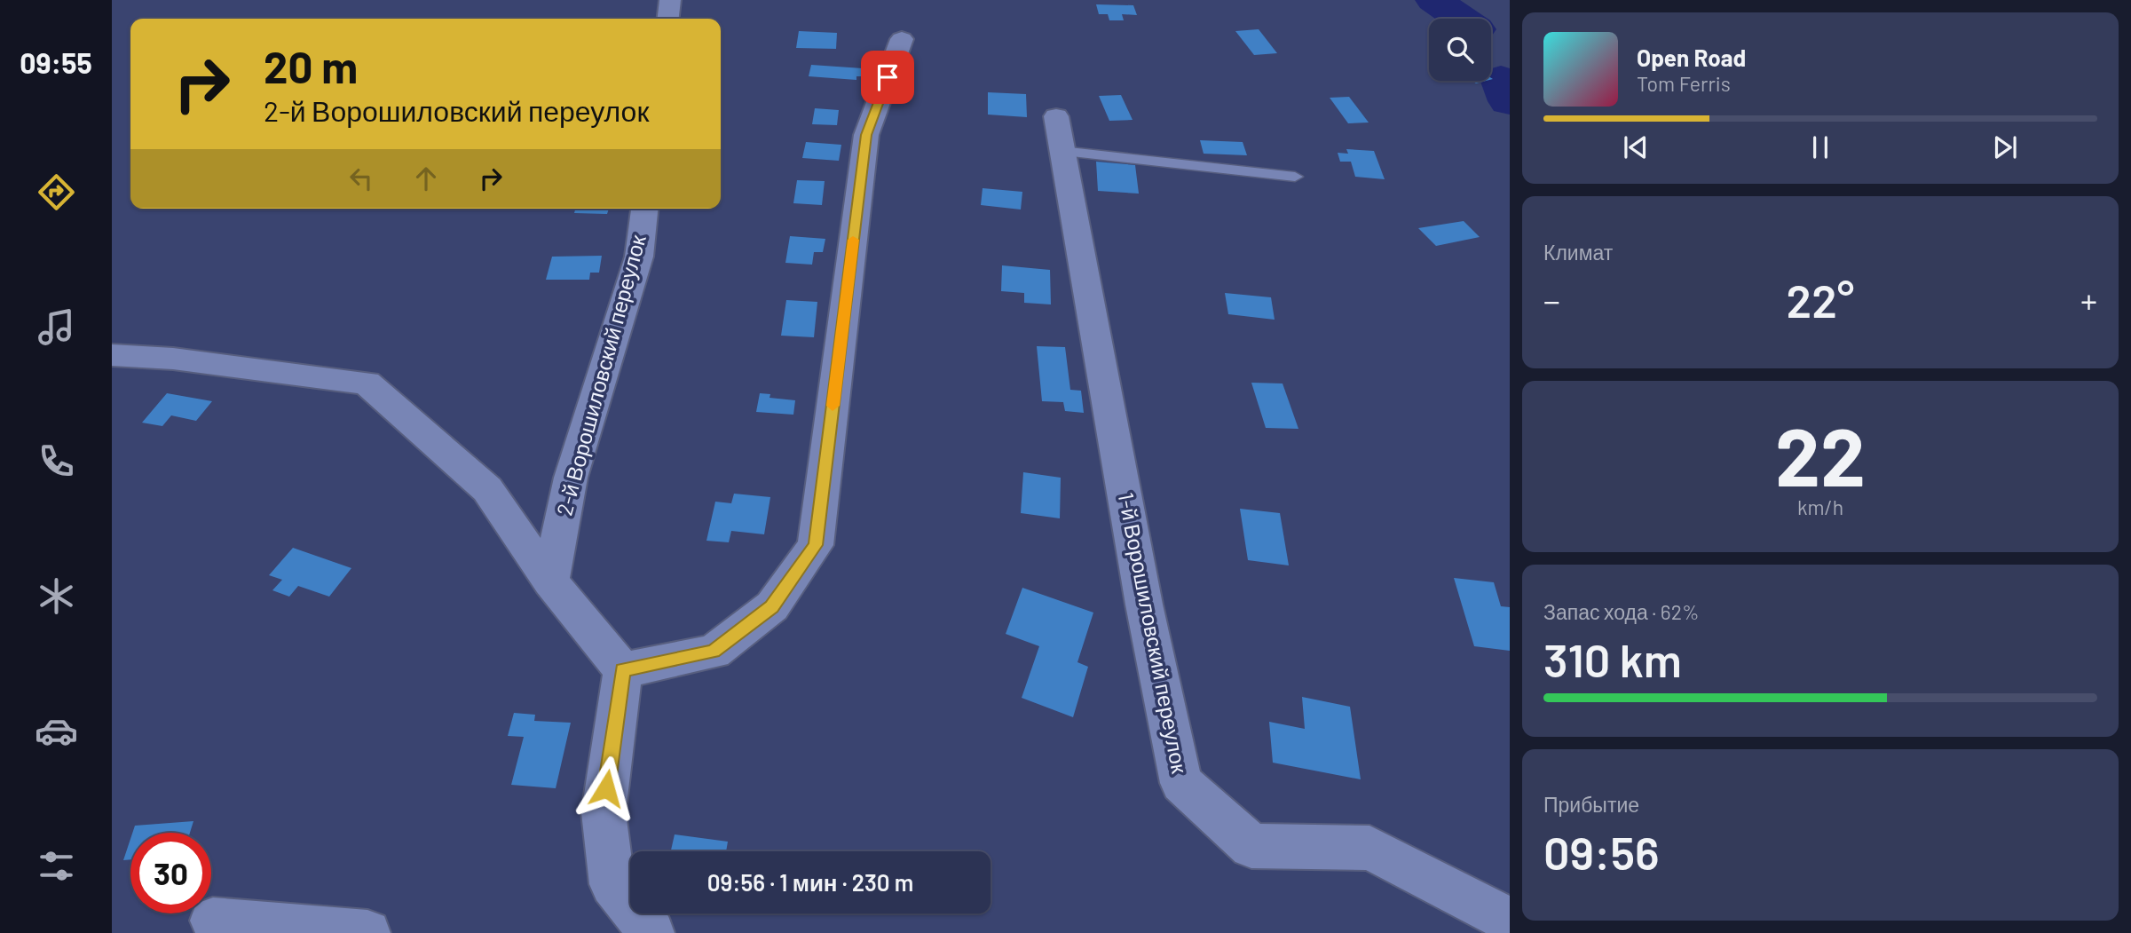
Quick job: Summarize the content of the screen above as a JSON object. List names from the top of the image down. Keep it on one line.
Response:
{"streets":{"street":["2-й Ворошиловский переулок","1-й Ворошиловский переулок"]},"page":{"tabs":"09:55","turn":["20 m","2-й Ворошиловский переулок"],"song":["Open Road","Tom Ferris"],"tile":["Климат",["22","km/h"],["Запас хода · 62%","310 km"],["Прибытие","09:56"]],"heat":["−","22°","+"],"limit":"30","trip":"09:56 · 1 мин · 230 m"}}
